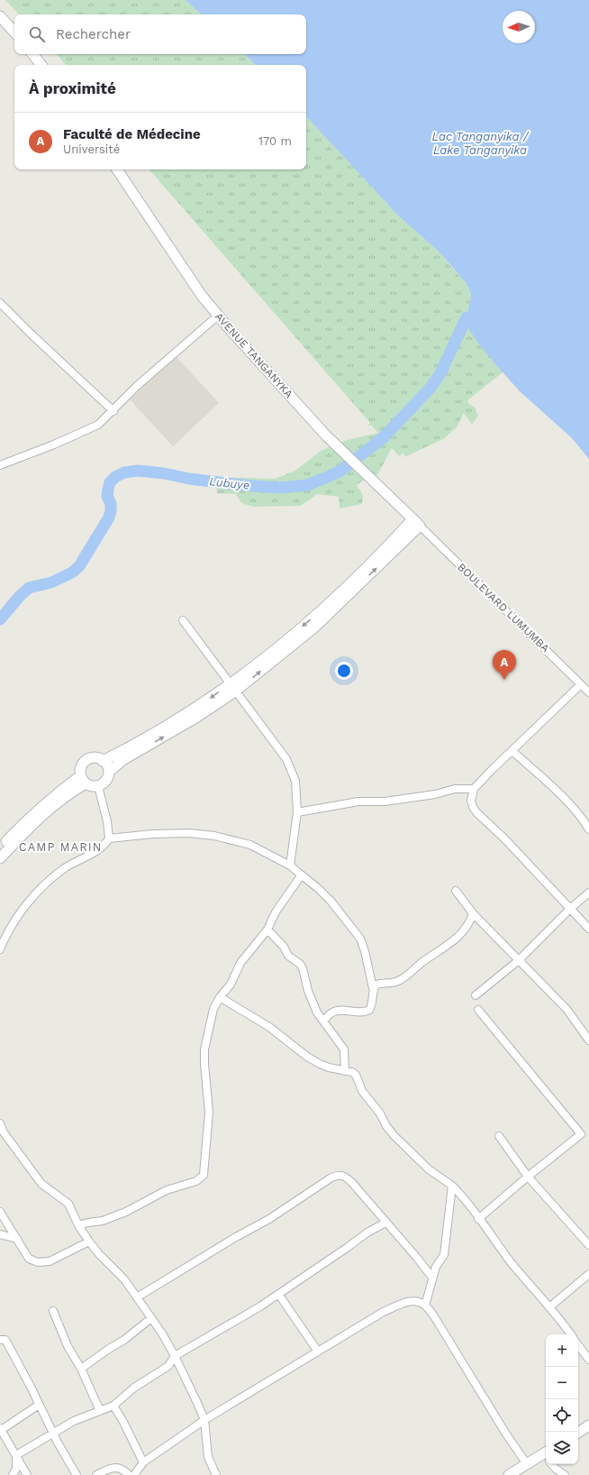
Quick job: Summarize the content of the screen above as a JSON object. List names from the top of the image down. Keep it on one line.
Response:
{"streets":{"street":["AVENUE TANGANYKA","BOULEVARD LUMUMBA"]},"crossings":[["AVENUE TANGANYKA","BOULEVARD LUMUMBA"]],"districts":["CAMP MARIN"],"water":["Lac Tanganyika / Lake Tanganyika","Lubuye"],"north":"left","page":{"search":"Rechercher","heading":"À proximité","list":[{"mark":"A","name":"Faculté de Médecine","note":"Université","value":"170 m"}],"pins":"A","map_buttons":["+","−"]}}
